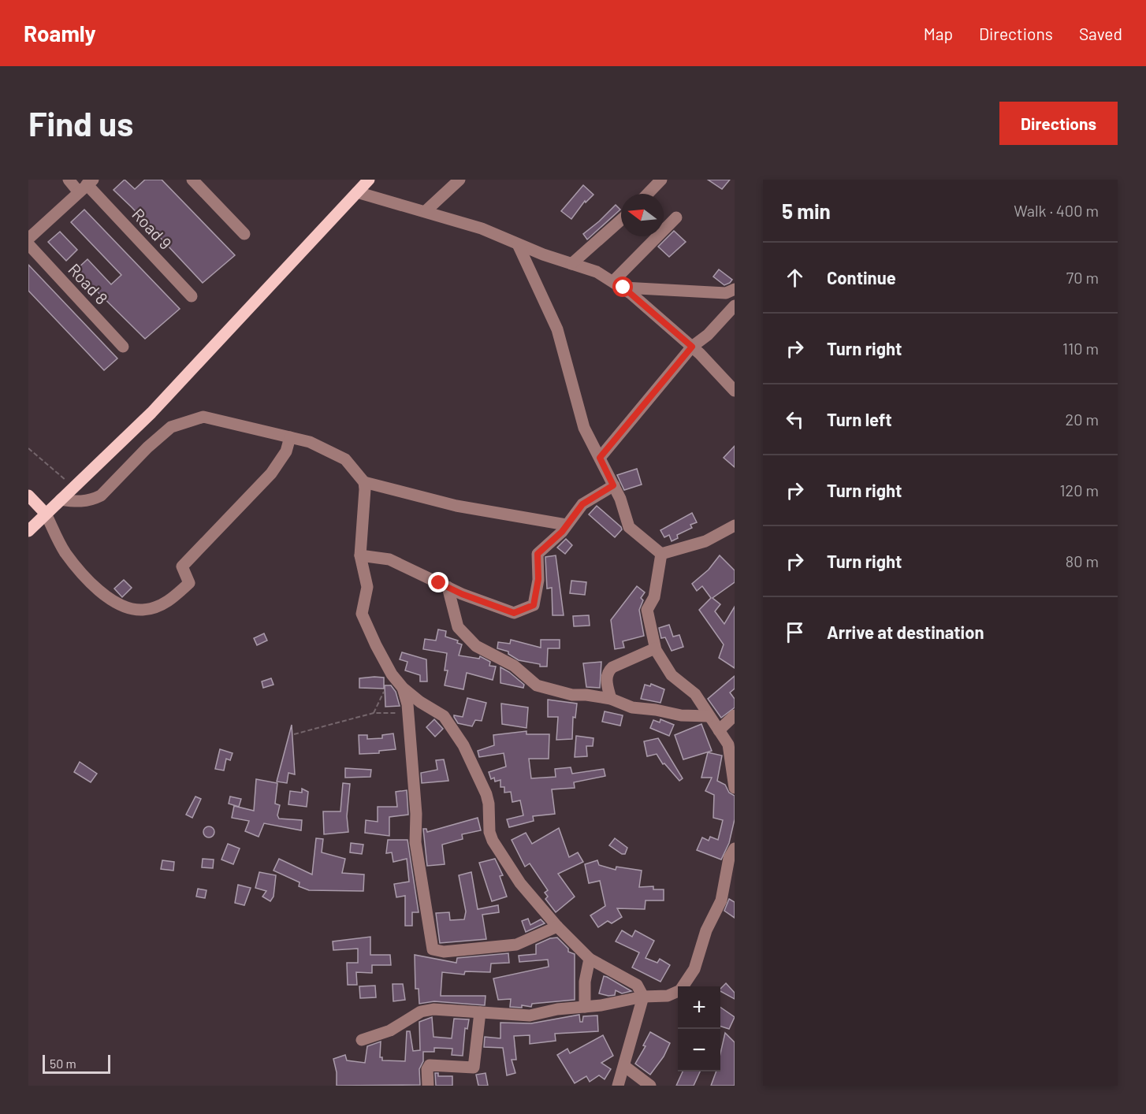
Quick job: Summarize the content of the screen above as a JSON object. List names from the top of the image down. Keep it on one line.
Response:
{"streets":{"street":["Road 9","Road 8"]},"scale_bar":"50 m","north":"left","page":{"header":"Roamly","nav":["Map","Directions","Saved"],"buttons":"Directions","title":"Find us","heading":["5 min","Walk · 400 m"],"list":[["Continue","70 m"],["Turn right","110 m"],["Turn left","20 m"],["Turn right","120 m"],["Turn right","80 m"],"Arrive at destination"],"map_buttons":["+","−"],"scale":"50 m"}}
